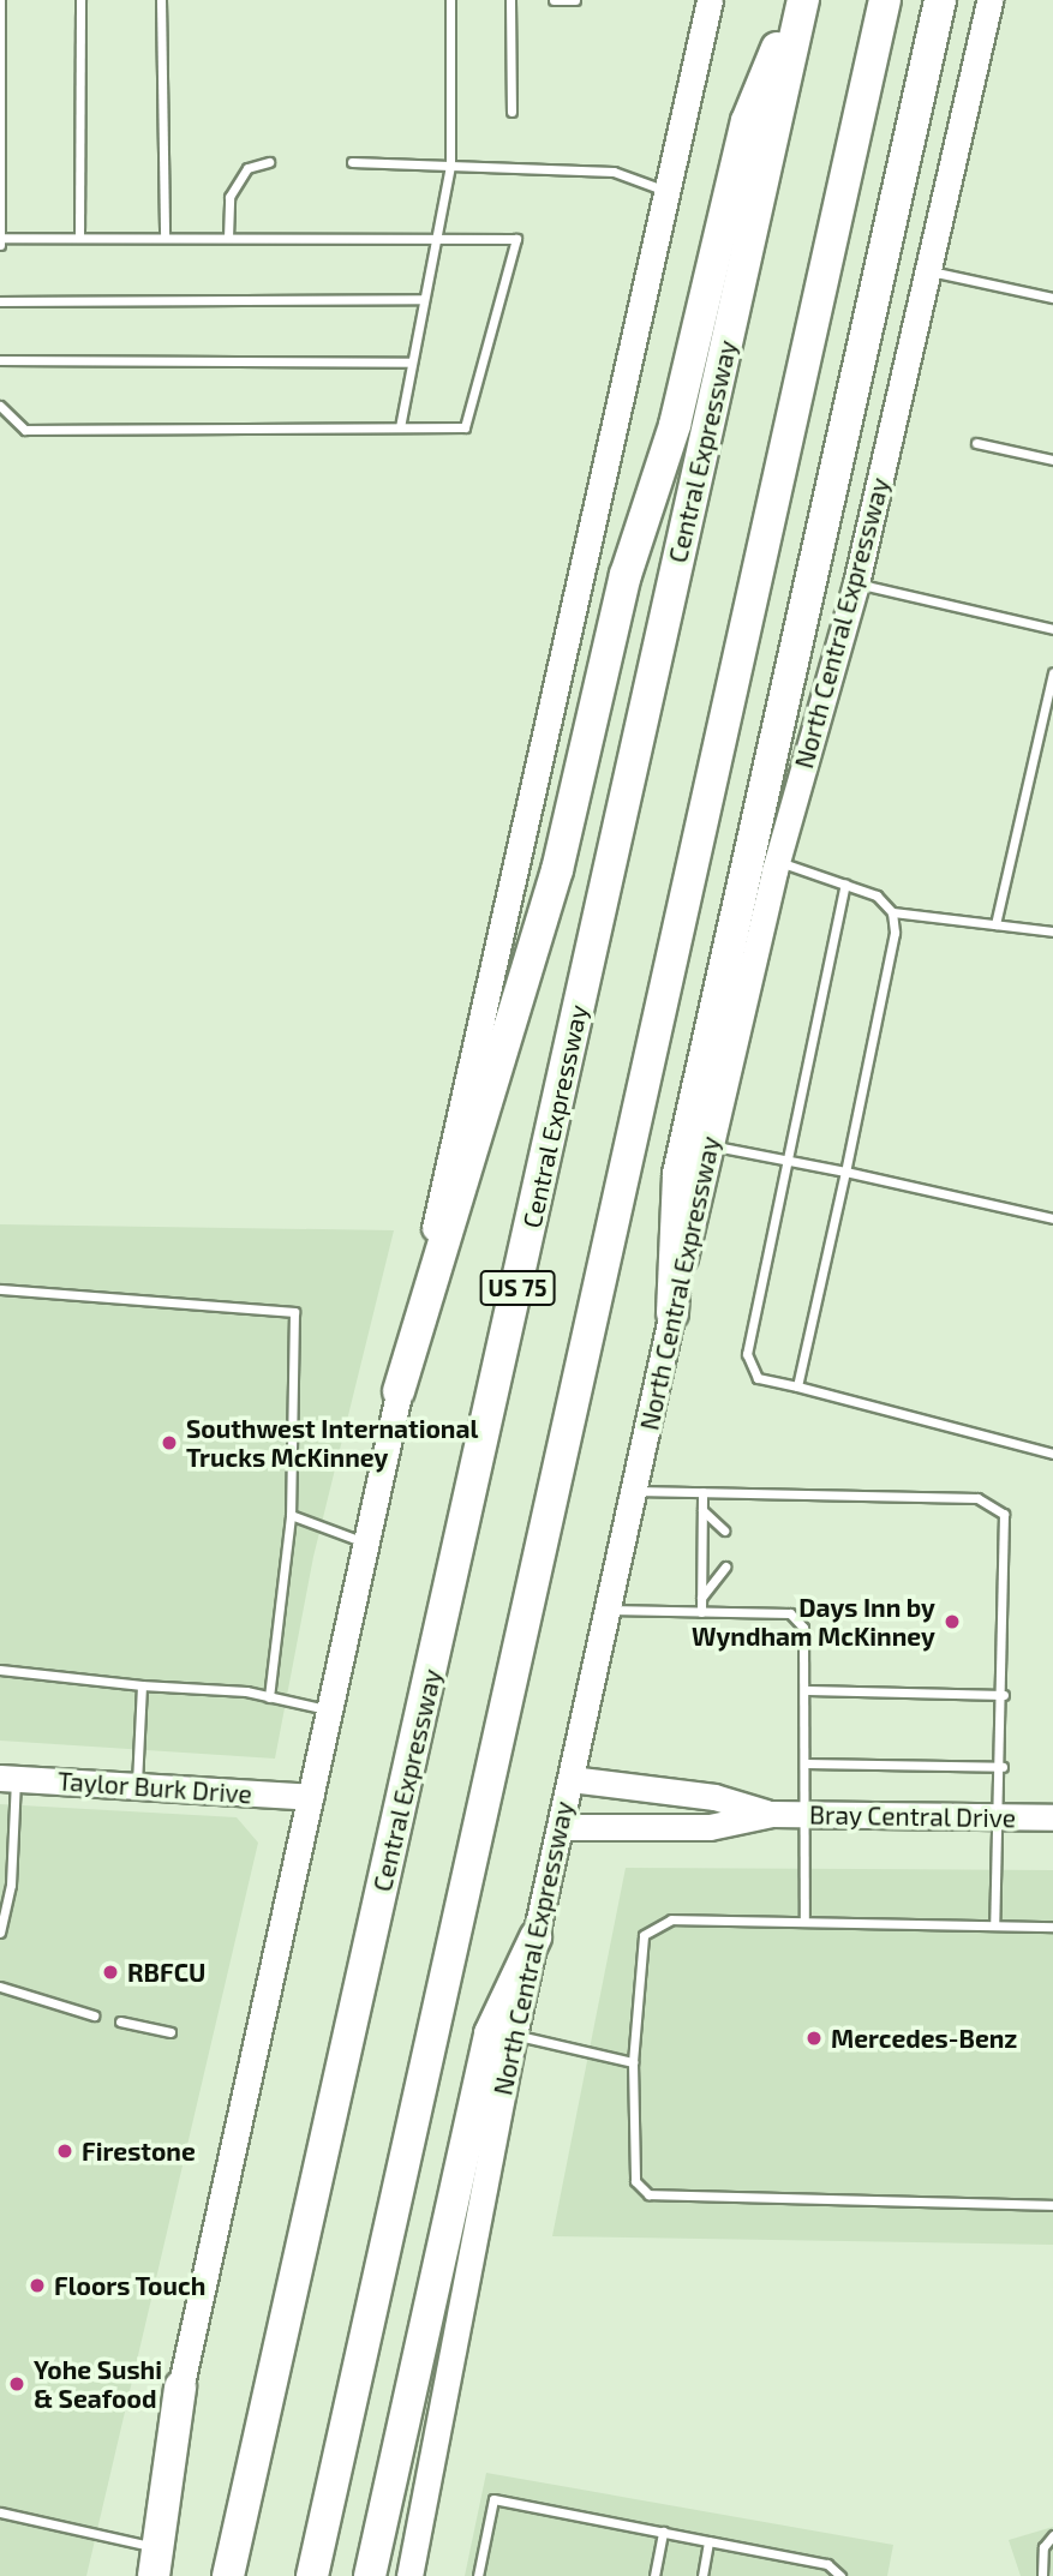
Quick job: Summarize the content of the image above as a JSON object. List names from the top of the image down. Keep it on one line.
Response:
{"streets":{"highway":["Central Expressway","US 75"],"main road":["North Central Expressway","Taylor Burk Drive","Bray Central Drive"]},"crossings":[["North Central Expressway","Bray Central Drive"]],"places":["Southwest International Trucks McKinney","Days Inn by Wyndham McKinney","RBFCU","Mercedes-Benz","Firestone","Floors Touch","Yohe Sushi & Seafood"]}
